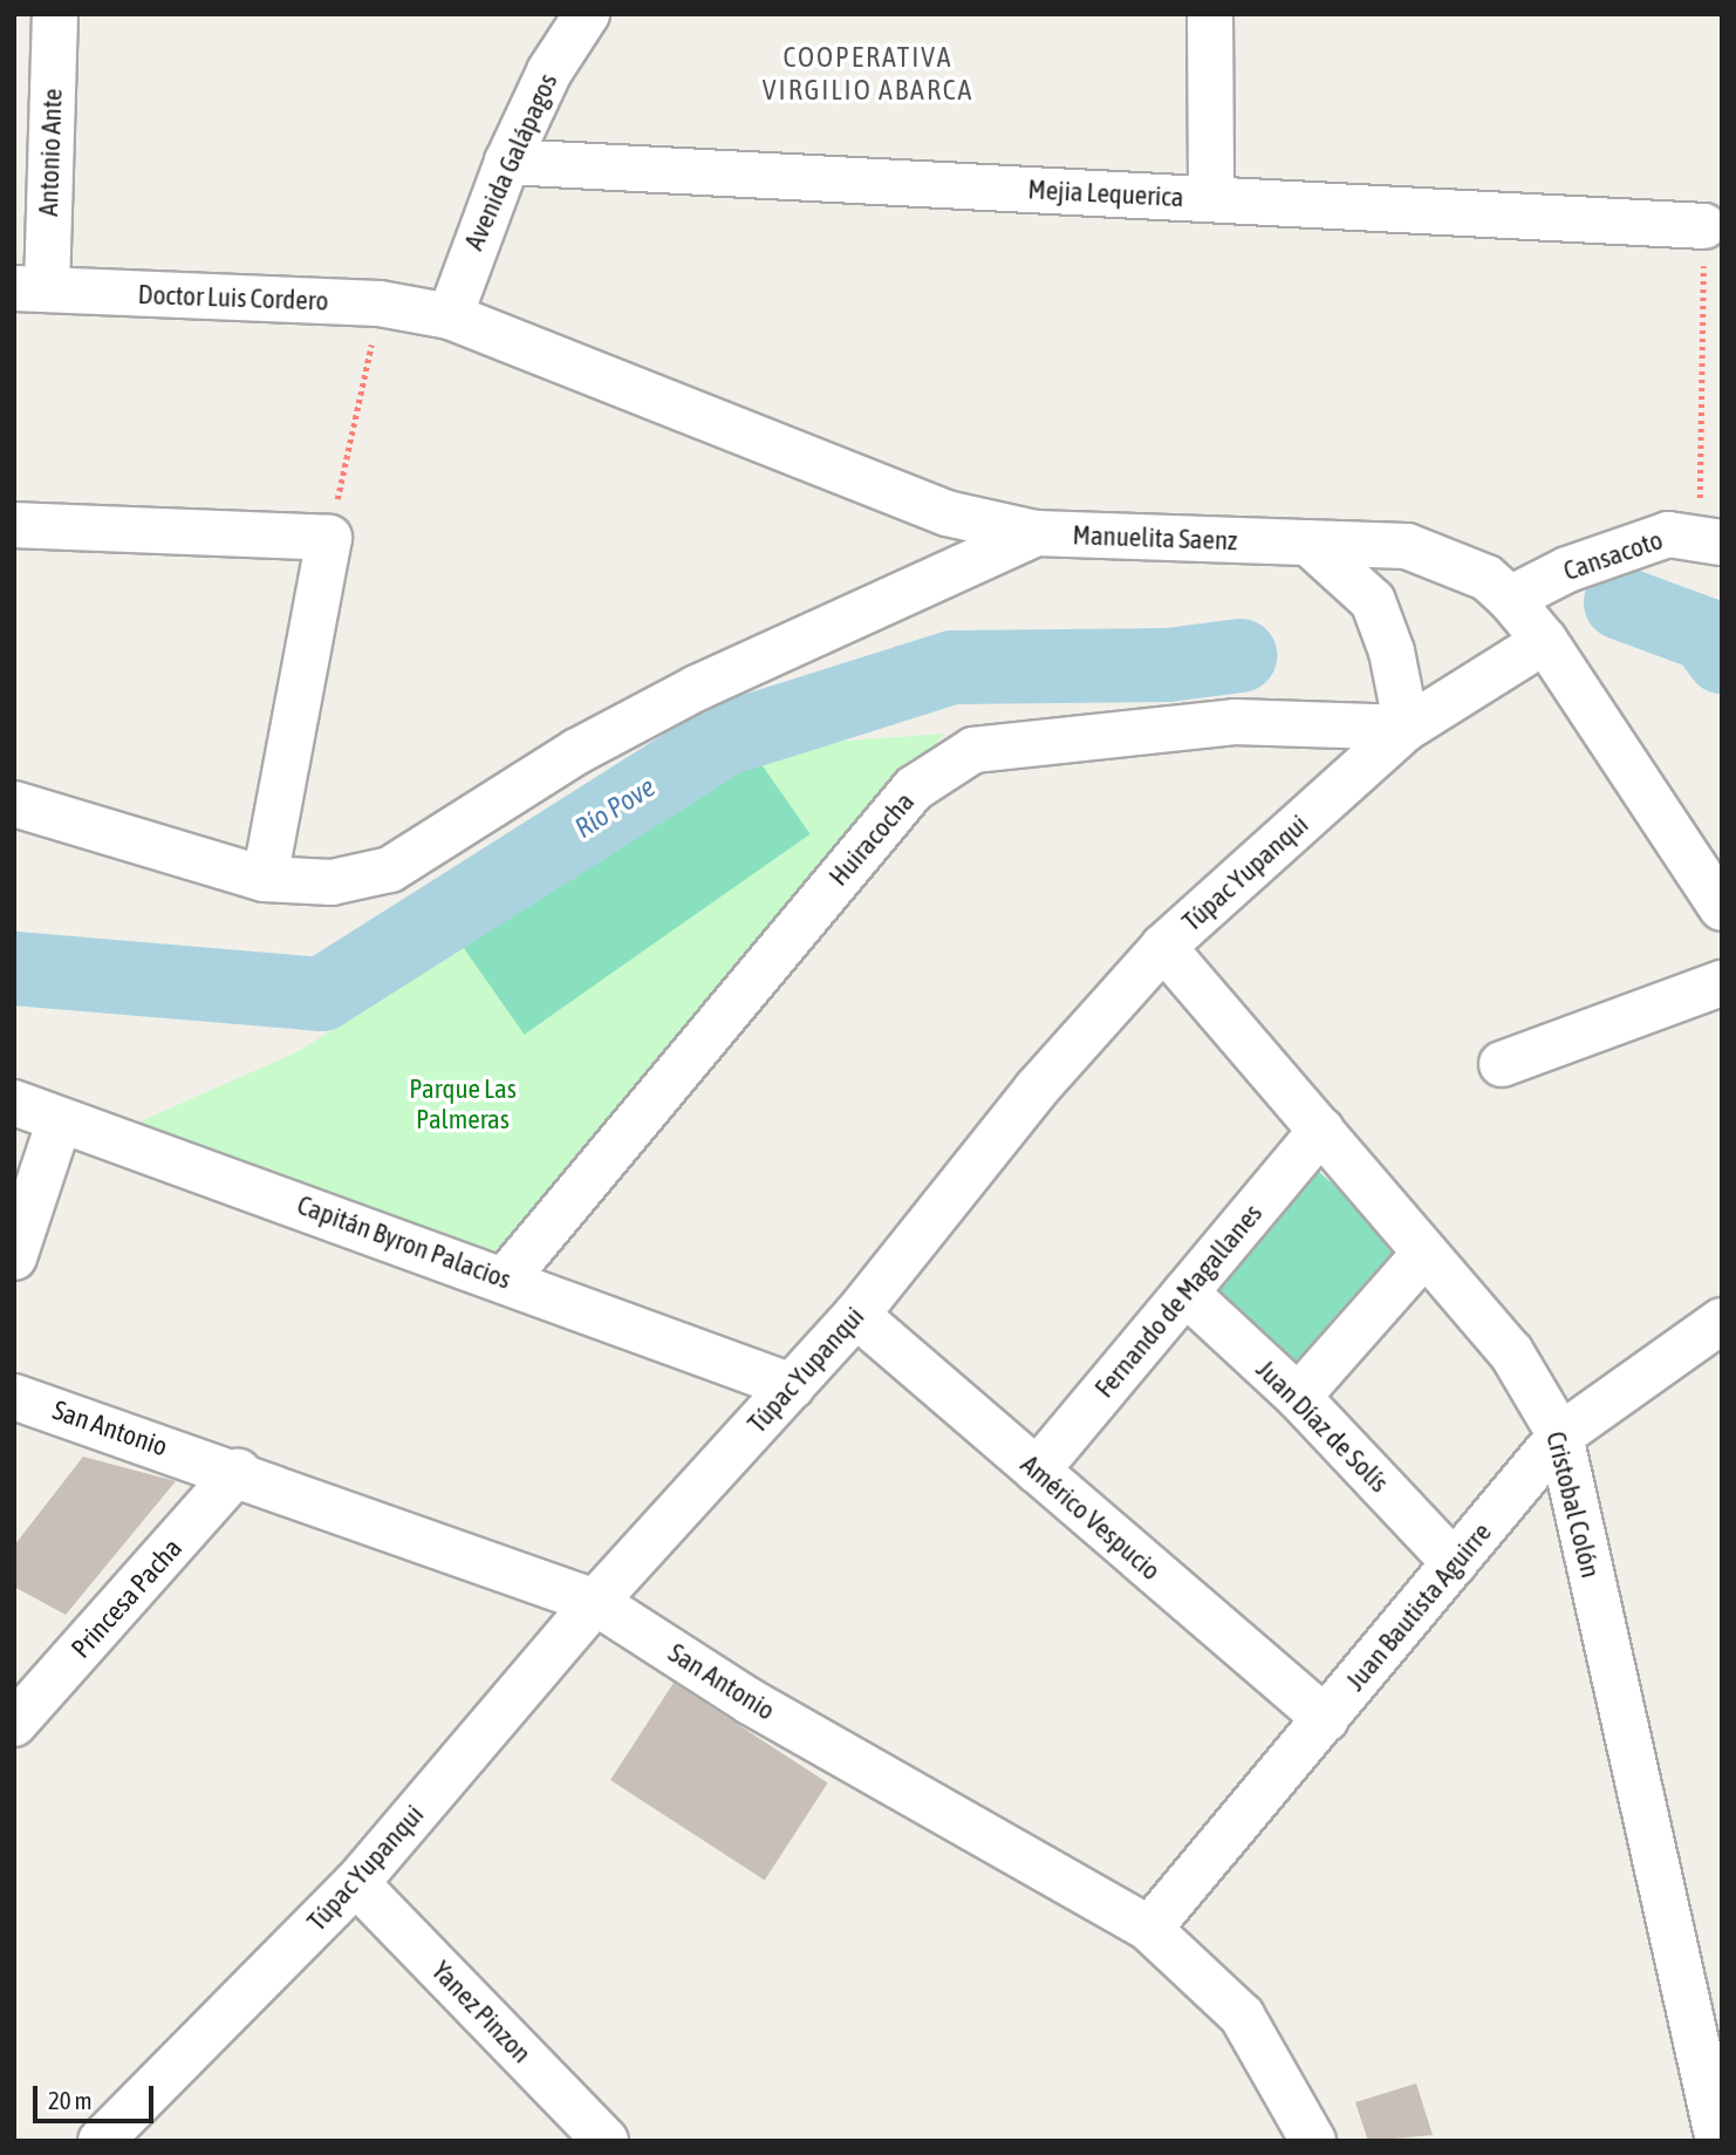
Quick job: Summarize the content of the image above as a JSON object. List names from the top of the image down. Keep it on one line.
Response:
{"streets":{"street":["Antonio Ante","Avenida Galápagos","Mejia Lequerica","Doctor Luis Cordero","Manuelita Saenz","Cansacoto","Huiracocha","Túpac Yupanqui","Capitán Byron Palacios","Fernando de Magallanes","Juan Díaz de Solís","San Antonio","Cristobal Colón","Américo Vespucio","Princesa Pacha","Juan Bautista Aguirre","Yanez Pinzon"]},"crossings":[["Antonio Ante","Doctor Luis Cordero"],["Avenida Galápagos","Mejia Lequerica"],["Avenida Galápagos","Doctor Luis Cordero"],["Avenida Galápagos","Manuelita Saenz"],["Doctor Luis Cordero","Manuelita Saenz"],["Manuelita Saenz","Cansacoto"],["Manuelita Saenz","Túpac Yupanqui"],["Huiracocha","Túpac Yupanqui"],["Huiracocha","Capitán Byron Palacios"],["Túpac Yupanqui","Capitán Byron Palacios"],["Túpac Yupanqui","San Antonio"],["Túpac Yupanqui","Cristobal Colón"],["Túpac Yupanqui","Américo Vespucio"],["Túpac Yupanqui","Yanez Pinzon"],["Fernando de Magallanes","Juan Díaz de Solís"],["Fernando de Magallanes","Cristobal Colón"],["Fernando de Magallanes","Américo Vespucio"],["Juan Díaz de Solís","Juan Bautista Aguirre"],["San Antonio","Princesa Pacha"],["San Antonio","Juan Bautista Aguirre"],["Cristobal Colón","Juan Bautista Aguirre"],["Américo Vespucio","Juan Bautista Aguirre"]],"districts":["COOPERATIVA VIRGILIO ABARCA"],"water":["Río Pove"],"parks":["Parque Las Palmeras"],"scale_bar":"20 m"}
